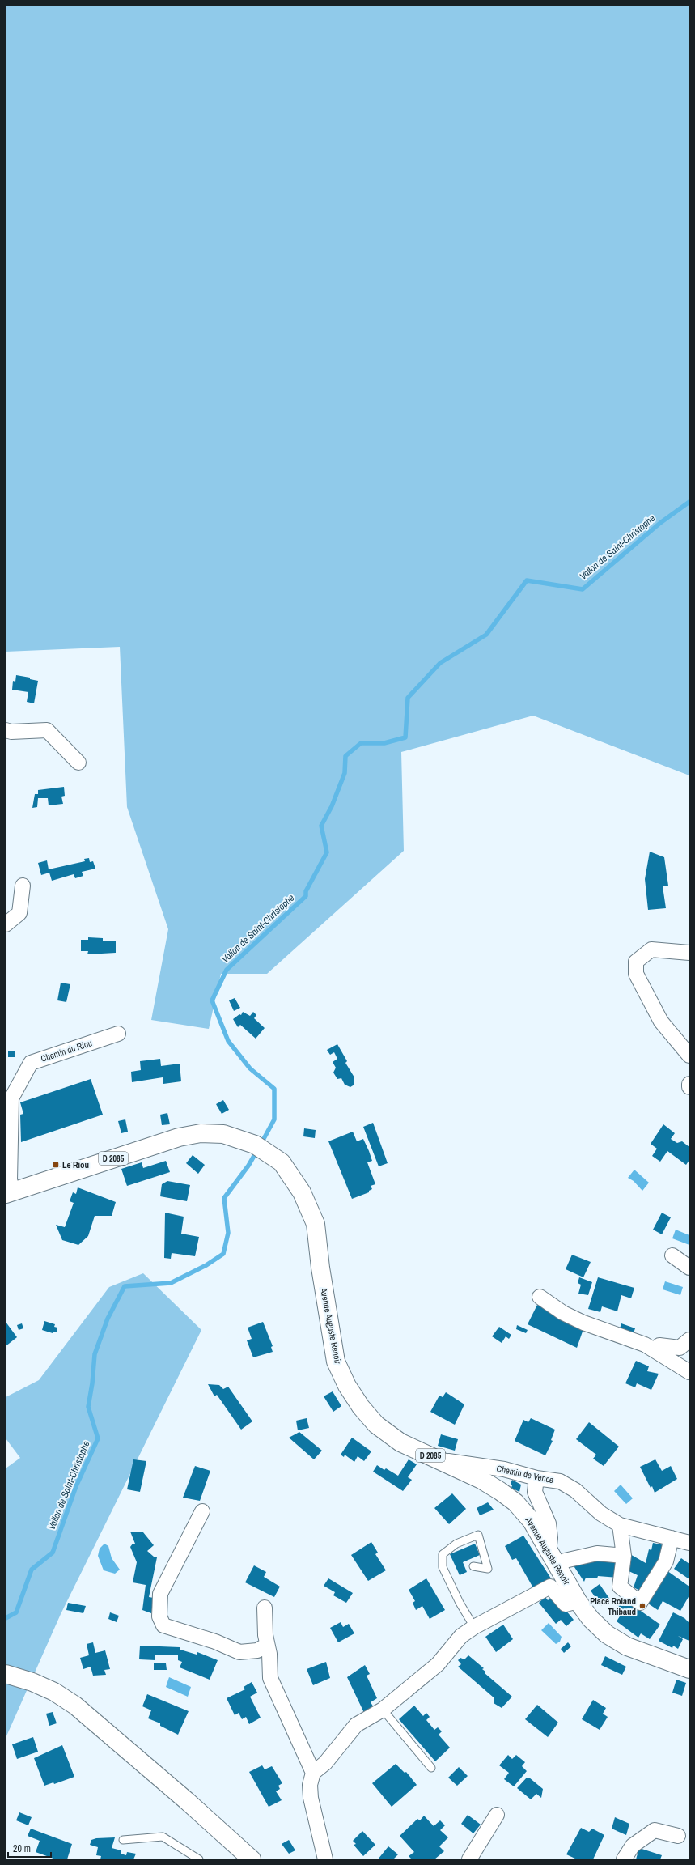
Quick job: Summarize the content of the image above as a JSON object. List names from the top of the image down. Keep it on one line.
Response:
{"streets":{"main road":["D 2085","Avenue Auguste Renoir"],"street":["Chemin du Riou","Chemin de Vence"]},"crossings":[["Chemin du Riou","Avenue Auguste Renoir"],["Avenue Auguste Renoir","Chemin de Vence"]],"water":["Vallon de Saint-Christophe"],"places":{"transit":["Le Riou"],"other":["Place Roland Thibaud"]},"scale_bar":"20 m"}
